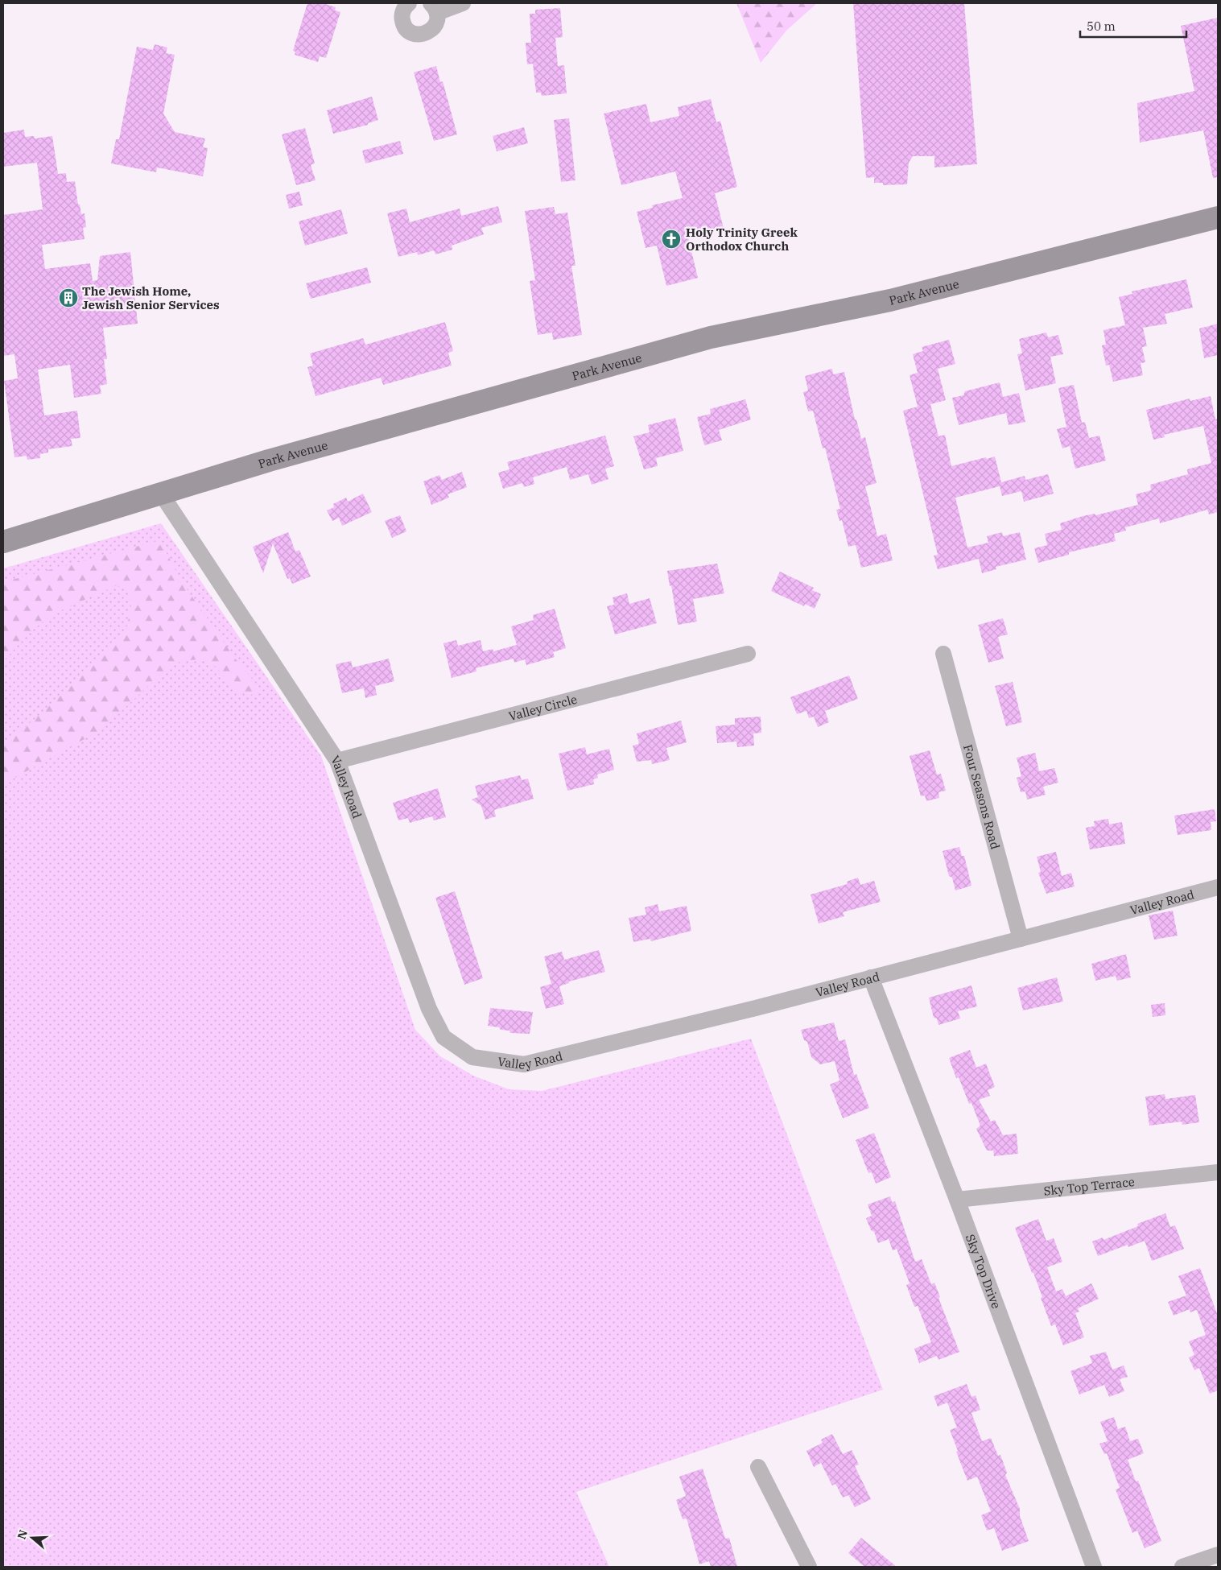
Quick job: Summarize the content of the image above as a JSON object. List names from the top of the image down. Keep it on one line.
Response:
{"streets":{"main road":["Park Avenue"],"street":["Valley Circle","Valley Road","Four Seasons Road","Sky Top Terrace","Sky Top Drive"]},"crossings":[["Park Avenue","Valley Road"],["Valley Circle","Valley Road"],["Valley Road","Four Seasons Road"],["Valley Road","Sky Top Drive"],["Sky Top Terrace","Sky Top Drive"]],"places":{"church":["Holy Trinity Greek Orthodox Church"],"building":["The Jewish Home, Jewish Senior Services"]},"scale_bar":"50 m","north":"left"}
